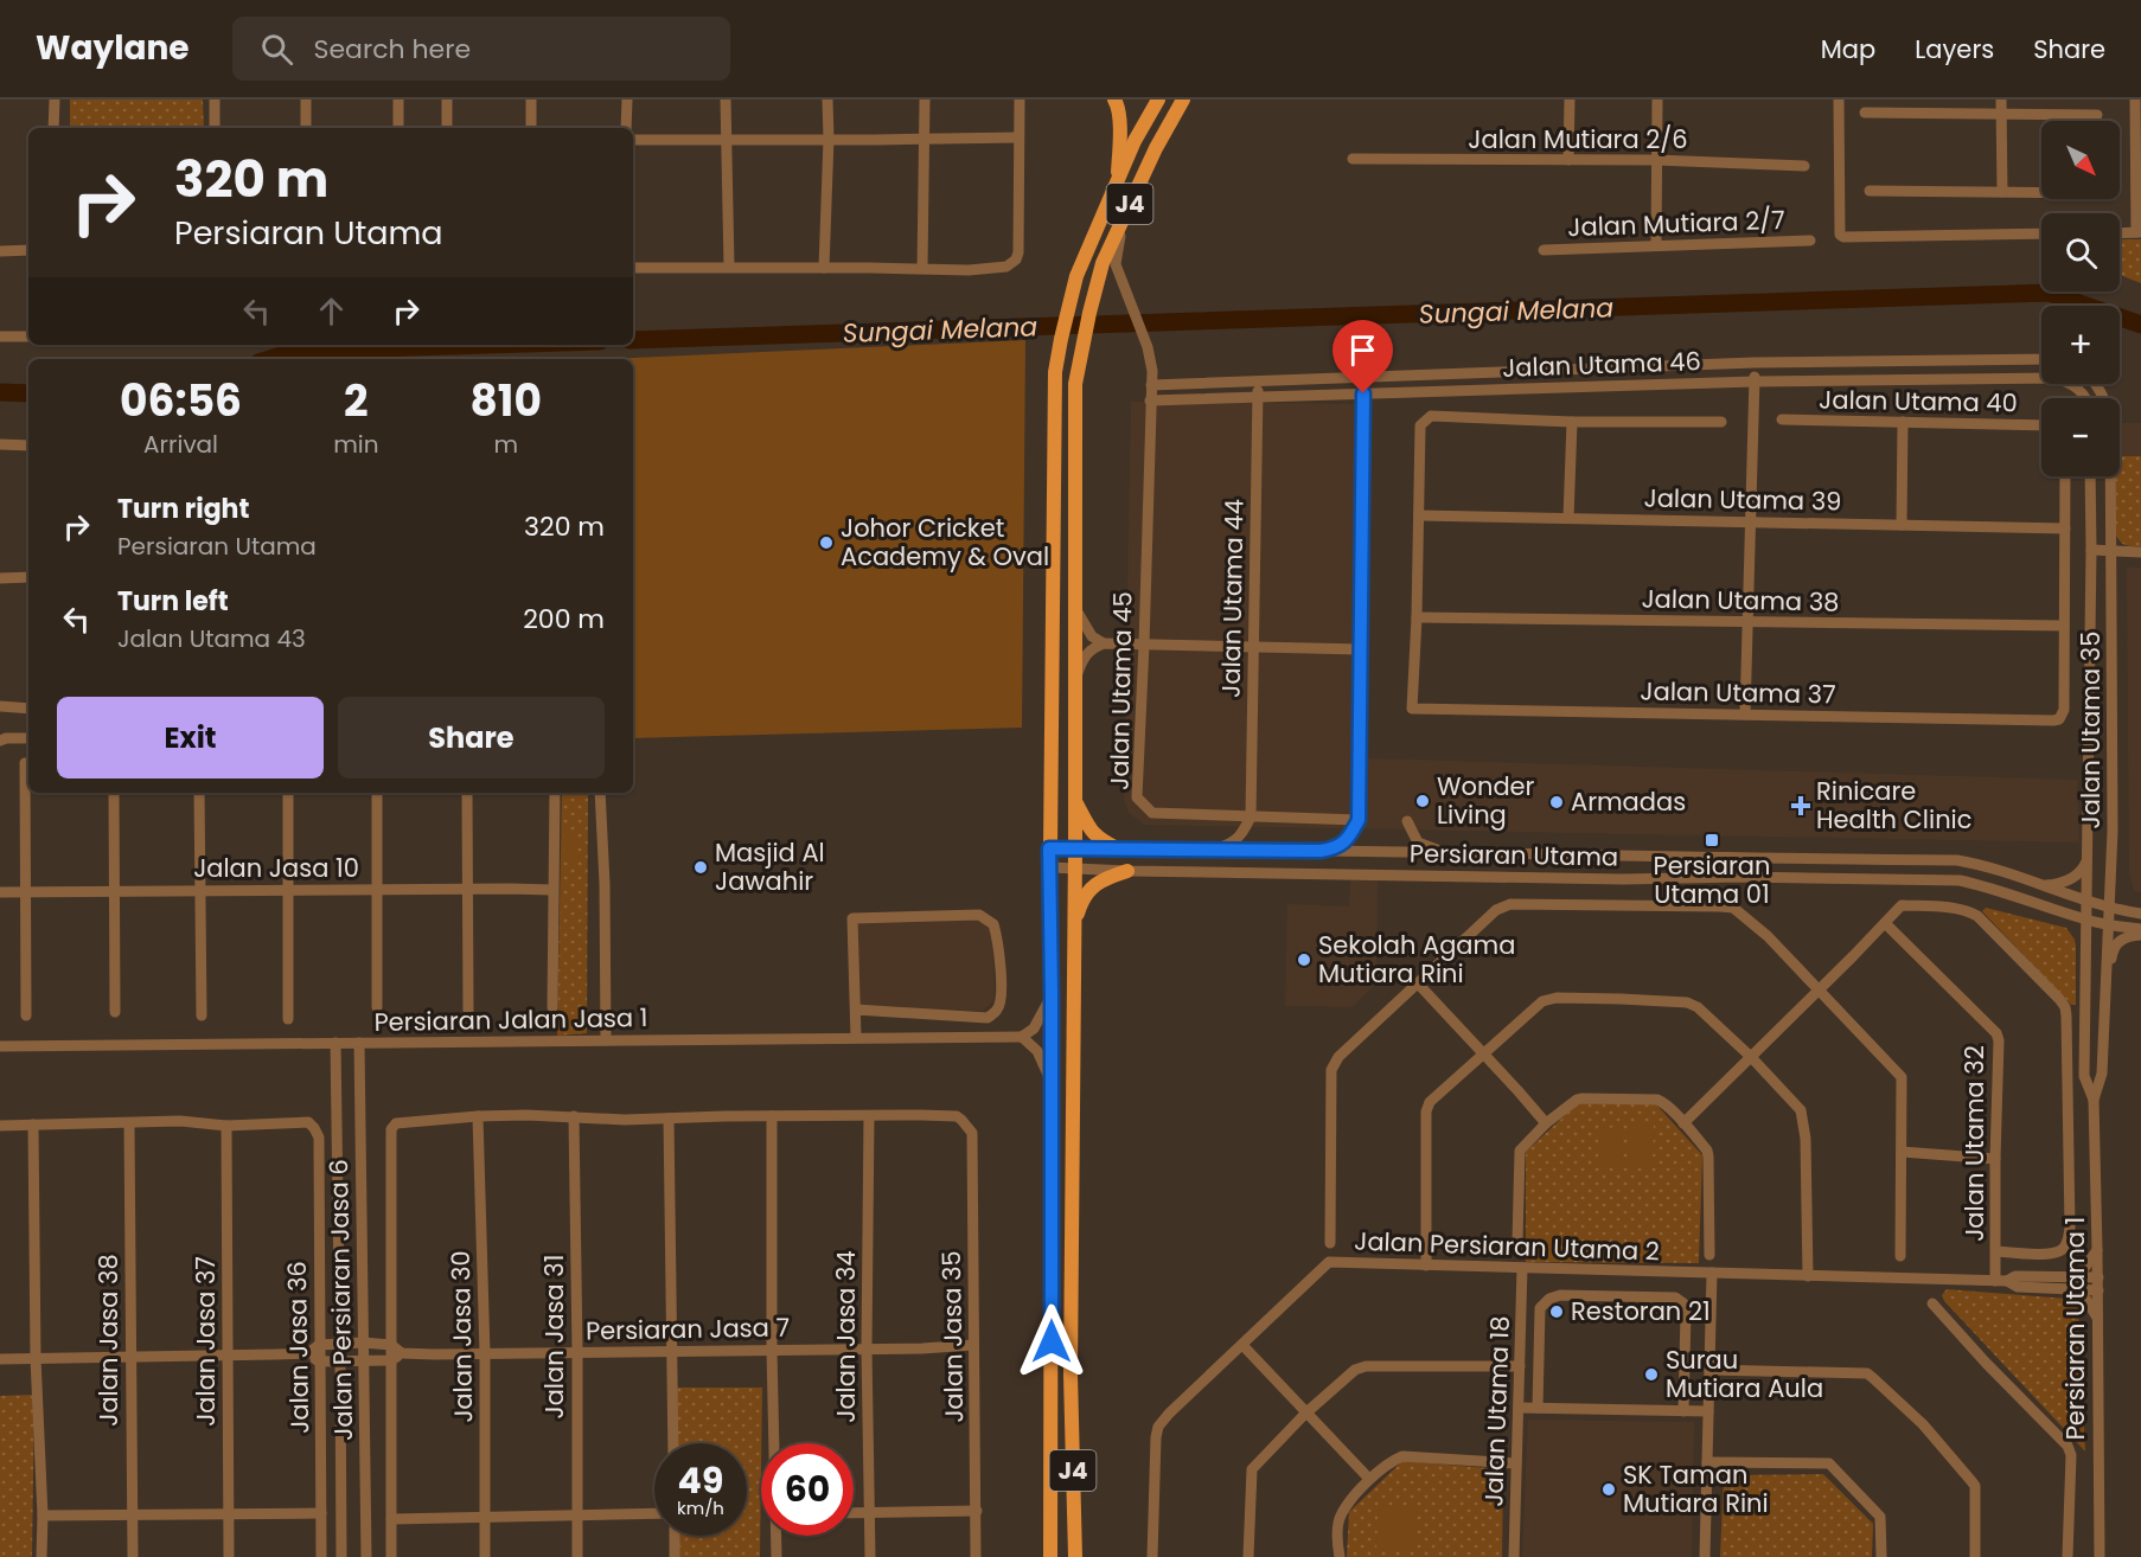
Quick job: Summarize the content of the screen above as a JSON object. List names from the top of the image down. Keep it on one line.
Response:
{"streets":{"main road":["J4"],"street":["Jalan Mutiara 2/6","Jalan Mutiara 2/7","Jalan Utama 46","Jalan Utama 40","Jalan Utama 39","Jalan Utama 44","Jalan Utama 38","Jalan Utama 45","Jalan Utama 37","Jalan Utama 35","Persiaran Utama","Jalan Jasa 10","Persiaran Jalan Jasa 1","Jalan Utama 32","Jalan Persiaran Utama 2","Jalan Persiaran Jasa 6","Persiaran Utama 1","Persiaran Jasa 7","Jalan Jasa 30","Jalan Jasa 31","Jalan Jasa 34","Jalan Jasa 35","Jalan Jasa 38","Jalan Jasa 37","Jalan Jasa 36","Jalan Utama 18"]},"crossings":[["J4","Jalan Utama 45"],["J4","Persiaran Utama"],["Jalan Utama 46","Jalan Utama 44"],["Jalan Utama 46","Jalan Utama 45"],["Jalan Utama 44","Jalan Utama 45"],["Jalan Utama 38","Jalan Utama 37"],["Jalan Utama 35","Persiaran Utama"],["Jalan Utama 35","Persiaran Utama 1"],["Persiaran Utama","Persiaran Utama 1"],["Persiaran Jalan Jasa 1","Jalan Persiaran Jasa 6"],["Jalan Utama 32","Jalan Persiaran Utama 2"],["Jalan Persiaran Utama 2","Persiaran Utama 1"],["Jalan Persiaran Utama 2","Jalan Utama 18"],["Persiaran Jasa 7","Jalan Jasa 30"],["Persiaran Jasa 7","Jalan Jasa 31"],["Persiaran Jasa 7","Jalan Jasa 34"],["Persiaran Jasa 7","Jalan Jasa 35"],["Jalan Jasa 34","Jalan Jasa 35"],["Jalan Jasa 37","Jalan Jasa 36"]],"water":["Sungai Melana"],"places":{"other":["Johor Cricket Academy & Oval","Wonder Living","Armadas","Masjid Al Jawahir","Sekolah Agama Mutiara Rini","Restoran 21","Surau Mutiara Aula","SK Taman Mutiara Rini"],"health":["Rinicare Health Clinic"],"transit":["Persiaran Utama 01"]},"north":"bottom right","page":{"header":"Waylane","search":"Search here","nav":["Map","Layers","Share"],"map_buttons":["+","−"],"turn":["320 m","Persiaran Utama"],"eta":["06:56","Arrival","2","min","810","m"],"list":[{"name":"Turn right","note":"Persiaran Utama","value":"320 m"},{"name":"Turn left","note":"Jalan Utama 43","value":"200 m"}],"buttons":["Exit","Share"],"speed":"49 km/h","limit":"60"}}
